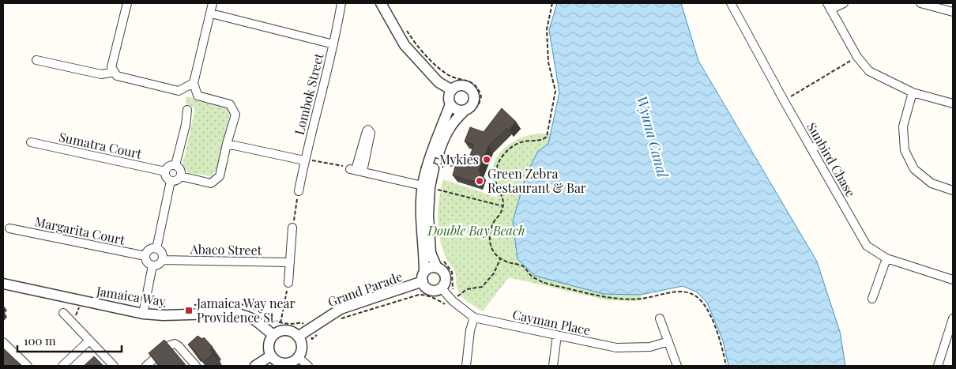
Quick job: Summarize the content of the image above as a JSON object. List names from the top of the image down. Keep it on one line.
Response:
{"streets":{"street":["Lombok Street","Sumatra Court","Sunbird Chase","Margarita Court","Abaco Street","Grand Parade","Jamaica Way","Cayman Place"]},"crossings":[["Margarita Court","Abaco Street"],["Grand Parade","Jamaica Way"],["Grand Parade","Cayman Place"]],"water":["Wyuna Canal"],"parks":["Double Bay Beach"],"places":{"other":["Mykies","Green Zebra Restaurant & Bar"],"transit":["Jamaica Way near Providence St"]},"scale_bar":"100 m"}
